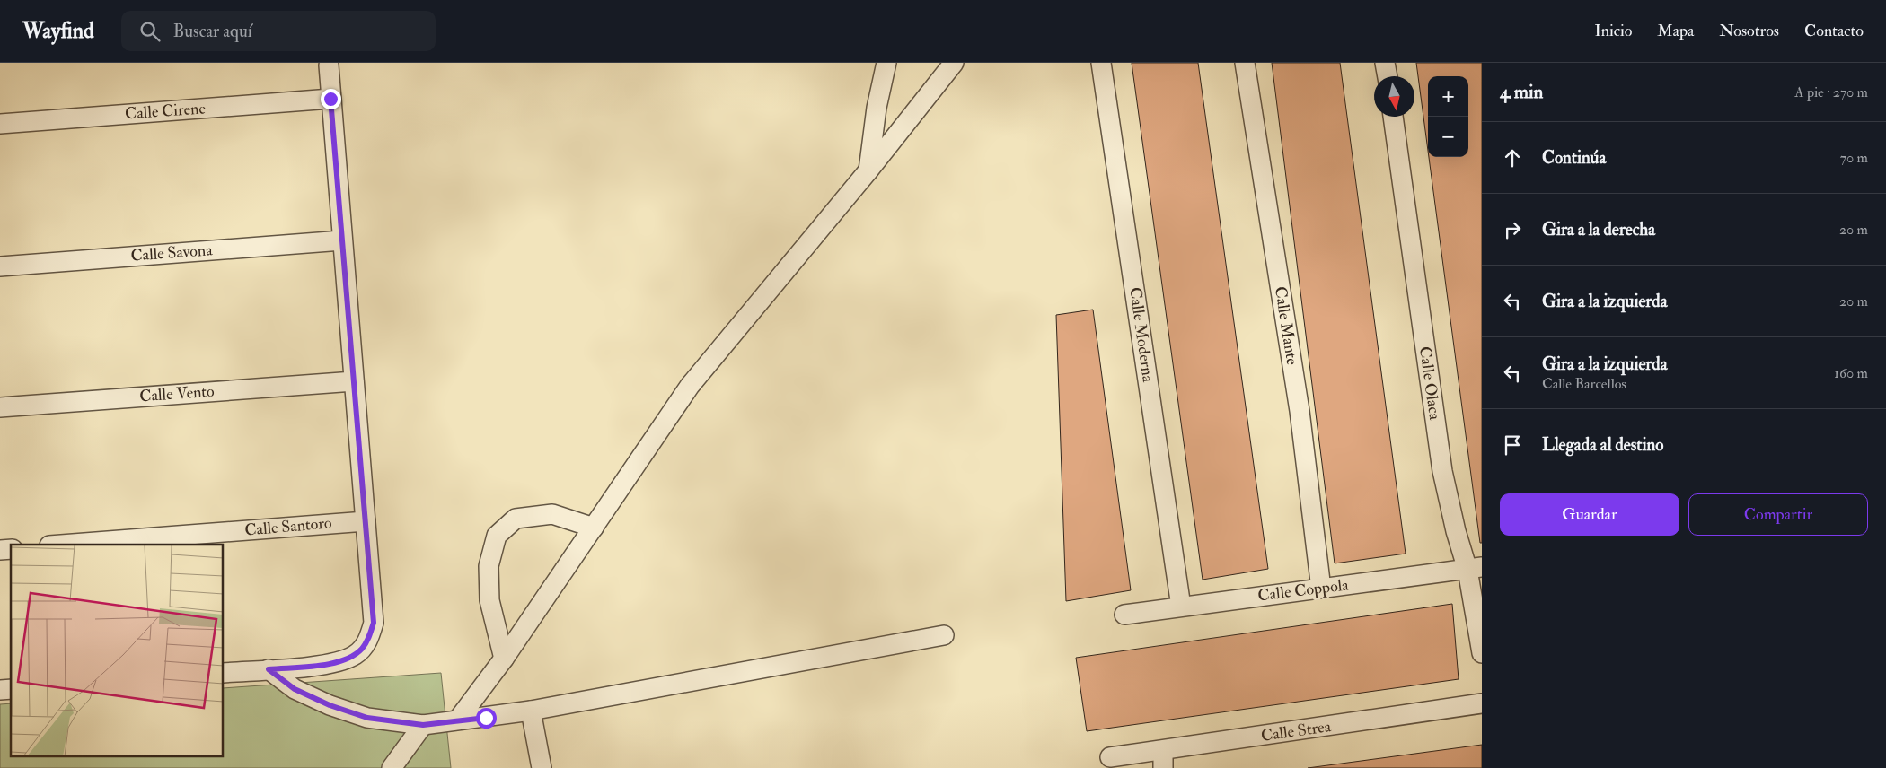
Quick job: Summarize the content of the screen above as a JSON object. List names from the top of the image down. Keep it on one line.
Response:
{"streets":{"street":["Calle Cirene","Calle Savona","Calle Mante","Calle Moderna","Calle Olaca","Calle Vento","Calle Santoro","Calle Coppola","Calle Strea"]},"crossings":[["Calle Mante","Calle Coppola"],["Calle Moderna","Calle Coppola"],["Calle Olaca","Calle Coppola"]],"north":"bottom","page":{"header":"Wayfind","search":"Buscar aquí","nav":["Inicio","Mapa","Nosotros","Contacto"],"heading":["4 min","A pie · 270 m"],"map_buttons":["+","−"],"list":[["Continúa","70 m"],["Gira a la derecha","20 m"],["Gira a la izquierda","20 m"],["Gira a la izquierda","Calle Barcellos","160 m"],"Llegada al destino"],"buttons":["Guardar","Compartir"]}}
